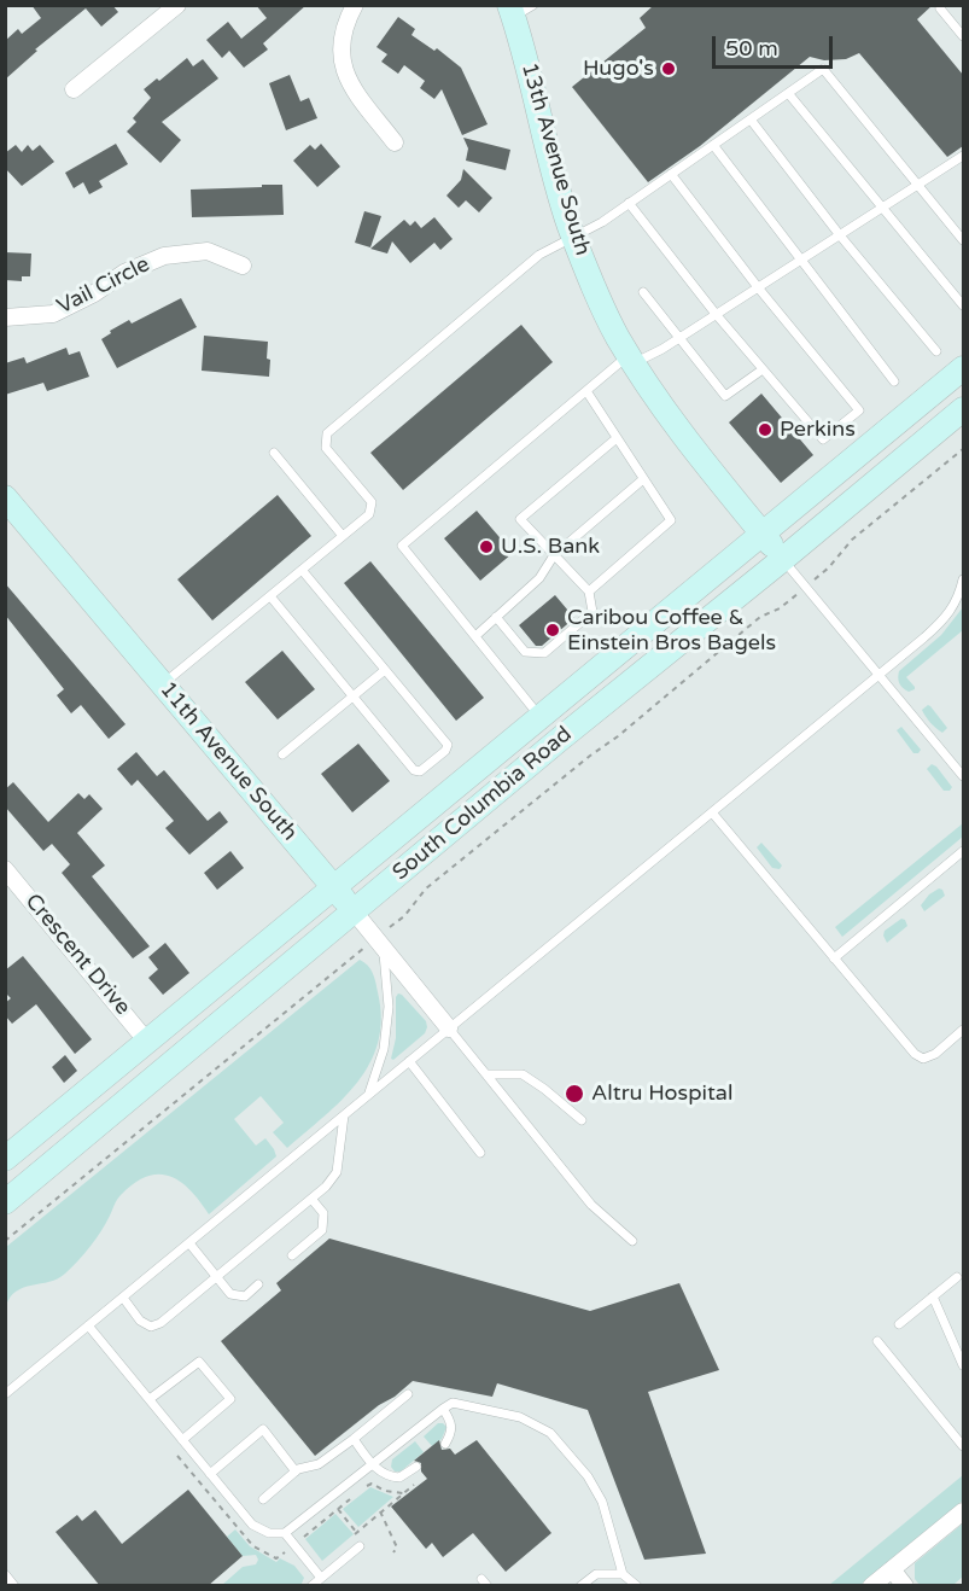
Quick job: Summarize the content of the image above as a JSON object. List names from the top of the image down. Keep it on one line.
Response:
{"streets":{"main road":["13th Avenue South","11th Avenue South","South Columbia Road"],"street":["Vail Circle","Crescent Drive"]},"crossings":[["13th Avenue South","South Columbia Road"],["11th Avenue South","South Columbia Road"],["South Columbia Road","Crescent Drive"]],"places":["Hugo's","Perkins","U.S. Bank","Caribou Coffee & Einstein Bros Bagels","Altru Hospital"],"scale_bar":"50 m"}
